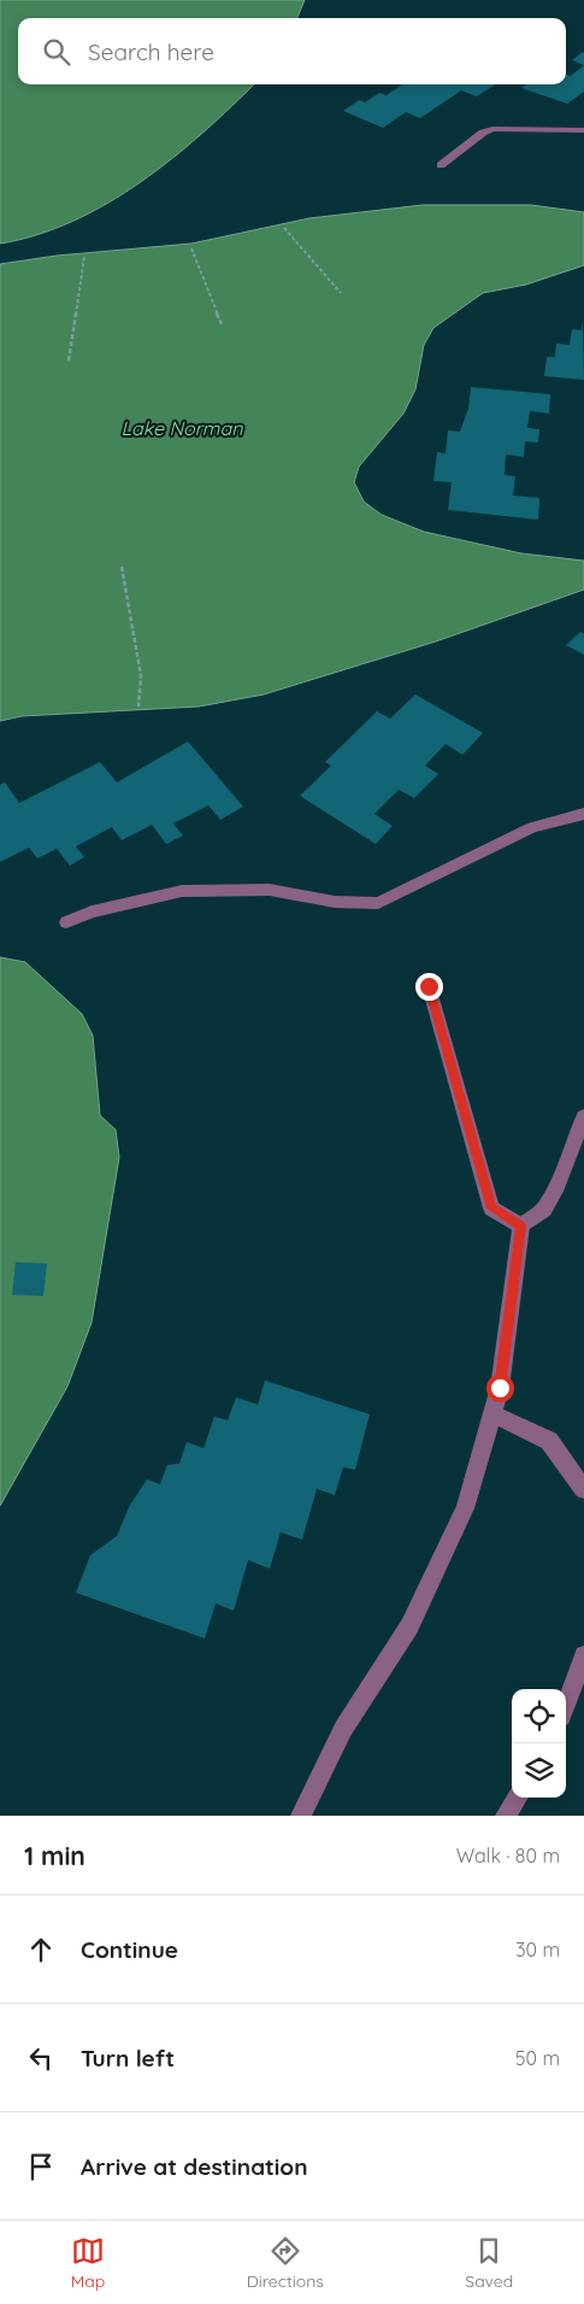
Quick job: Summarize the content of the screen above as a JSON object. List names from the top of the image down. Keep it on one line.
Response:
{"water":["Lake Norman"],"page":{"search":"Search here","heading":["1 min","Walk · 80 m"],"list":[["Continue","30 m"],["Turn left","50 m"],"Arrive at destination"],"nav":["Map","Directions","Saved"]}}
